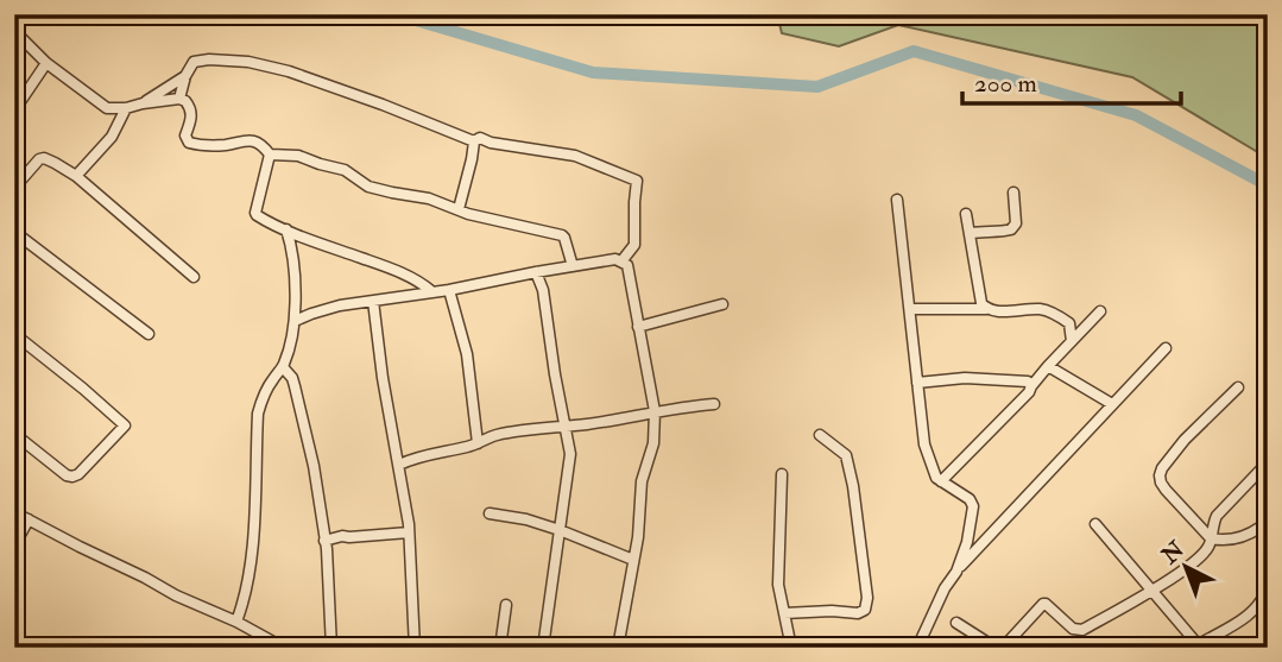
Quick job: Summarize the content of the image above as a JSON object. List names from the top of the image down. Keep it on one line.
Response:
{"scale_bar":"200 m","north":"top left"}
